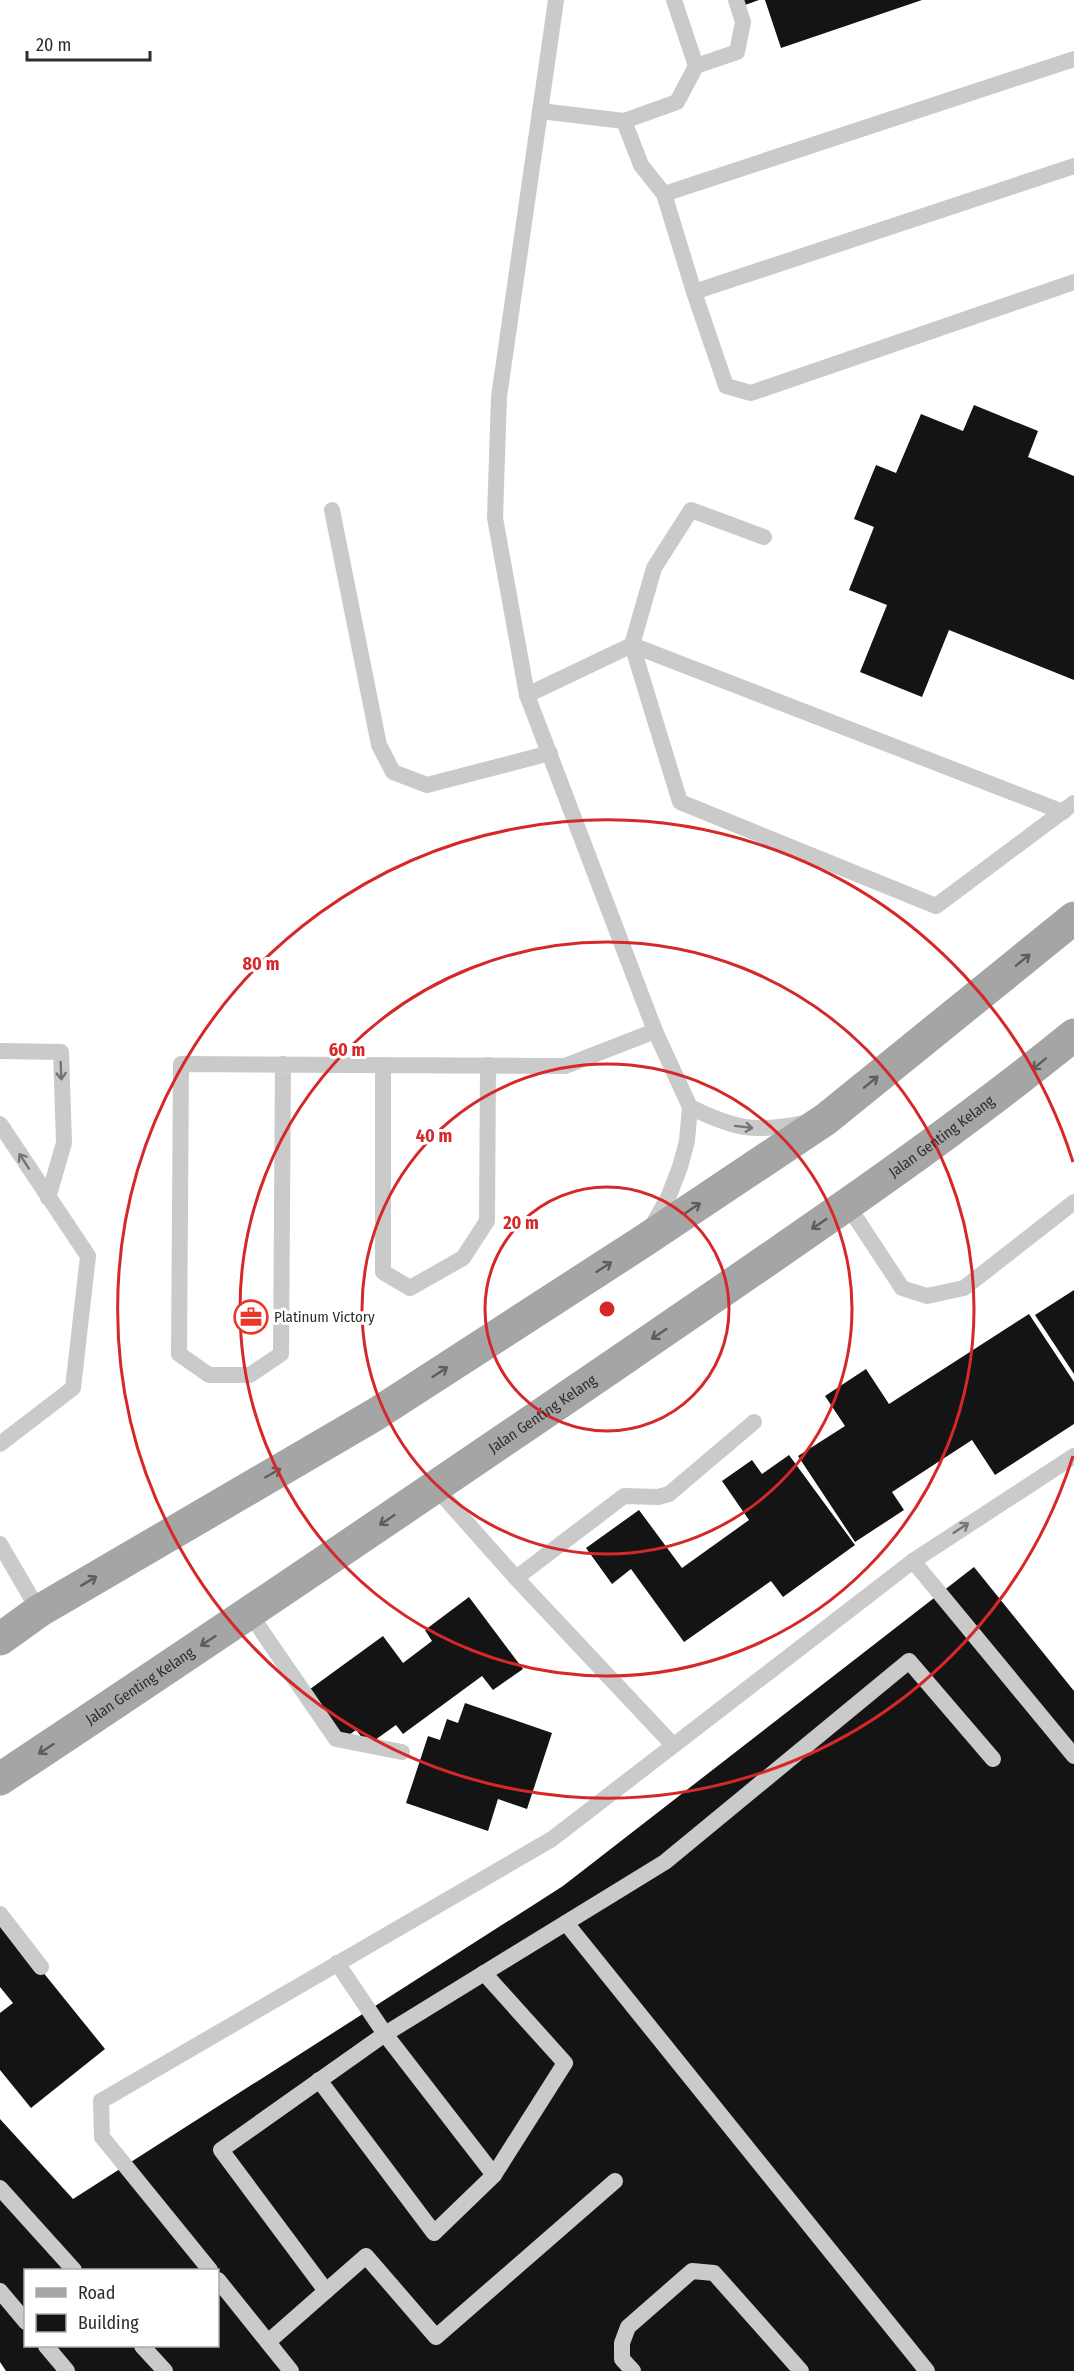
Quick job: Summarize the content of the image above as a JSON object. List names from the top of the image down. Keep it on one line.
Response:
{"streets":{"main road":["Jalan Genting Kelang"]},"places":{"office":["Platinum Victory"]},"legend":["Road","Building"],"scale_bar":"20 m","rings":["80 m","60 m","40 m","20 m"]}
